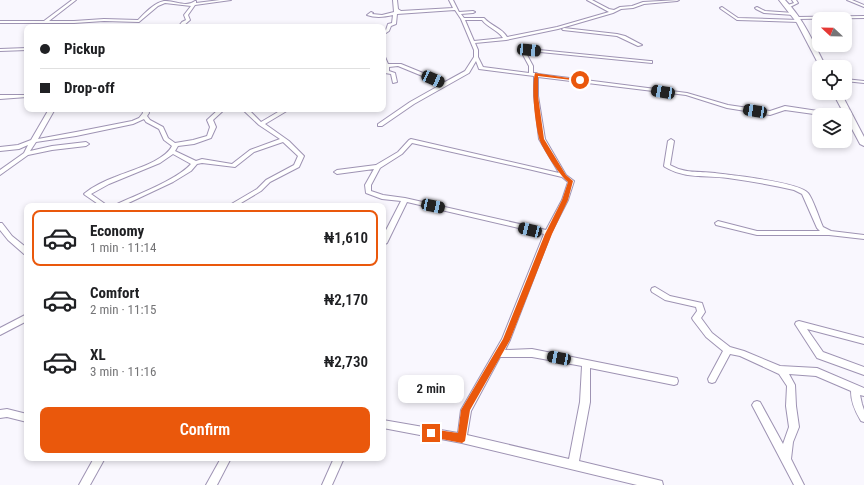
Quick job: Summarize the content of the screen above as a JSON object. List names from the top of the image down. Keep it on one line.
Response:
{"north":"left","page":{"banner":["Pickup","Drop-off"],"list":[{"name":"Economy","note":"1 min · 11:14","value":"₦1,610"},{"name":"Comfort","note":"2 min · 11:15","value":"₦2,170"},{"name":"XL","note":"3 min · 11:16","value":"₦2,730"}],"bubble":"2 min","buttons":"Confirm"}}
